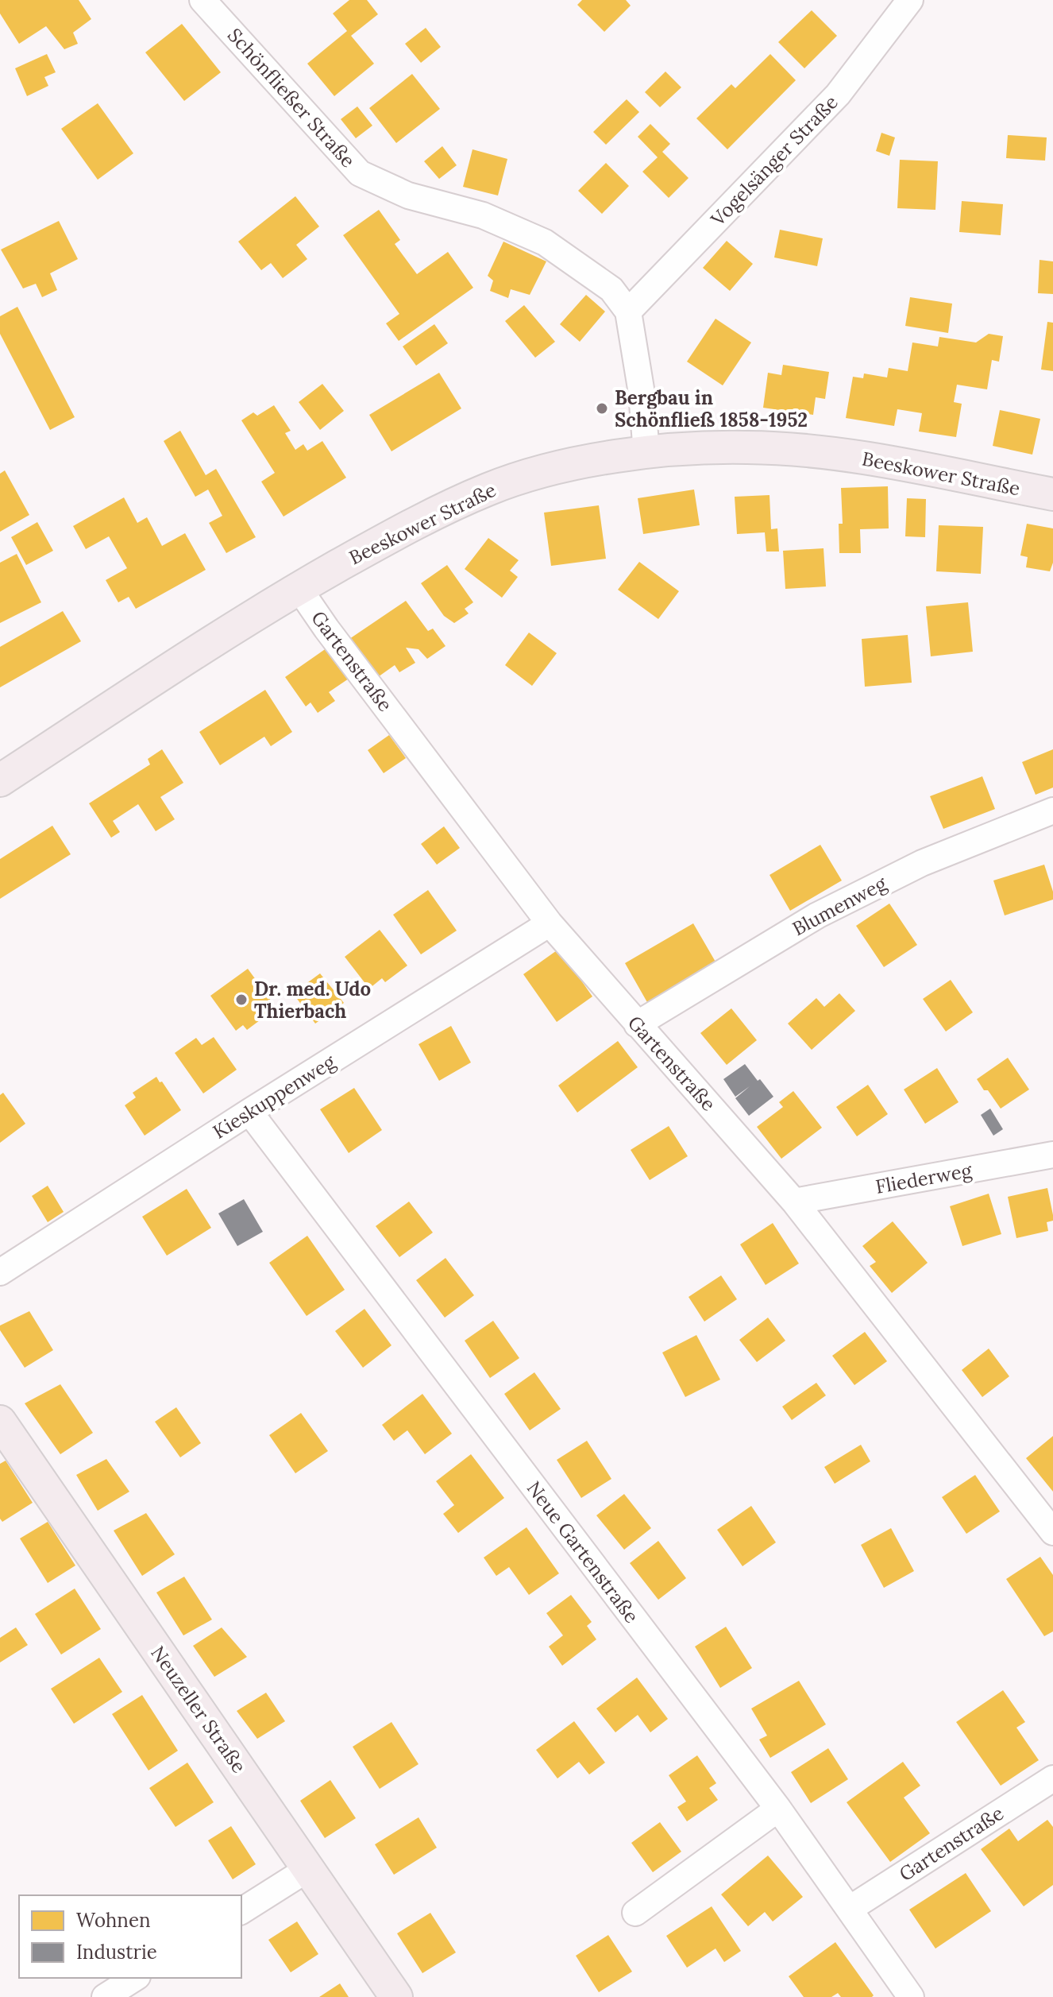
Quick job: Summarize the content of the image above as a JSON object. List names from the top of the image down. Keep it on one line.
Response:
{"streets":{"main road":["Beeskower Straße","Neuzeller Straße"],"street":["Schönfließer Straße","Vogelsänger Straße","Gartenstraße","Blumenweg","Kieskuppenweg","Fliederweg","Neue Gartenstraße"]},"crossings":[["Schönfließer Straße","Vogelsänger Straße"],["Schönfließer Straße","Beeskower Straße"],["Beeskower Straße","Gartenstraße"],["Gartenstraße","Blumenweg"],["Gartenstraße","Kieskuppenweg"],["Gartenstraße","Fliederweg"],["Gartenstraße","Neue Gartenstraße"],["Kieskuppenweg","Neue Gartenstraße"]],"places":["Bergbau in Schönfließ 1858-1952","Dr. med. Udo Thierbach"],"legend":["Wohnen","Industrie"]}
